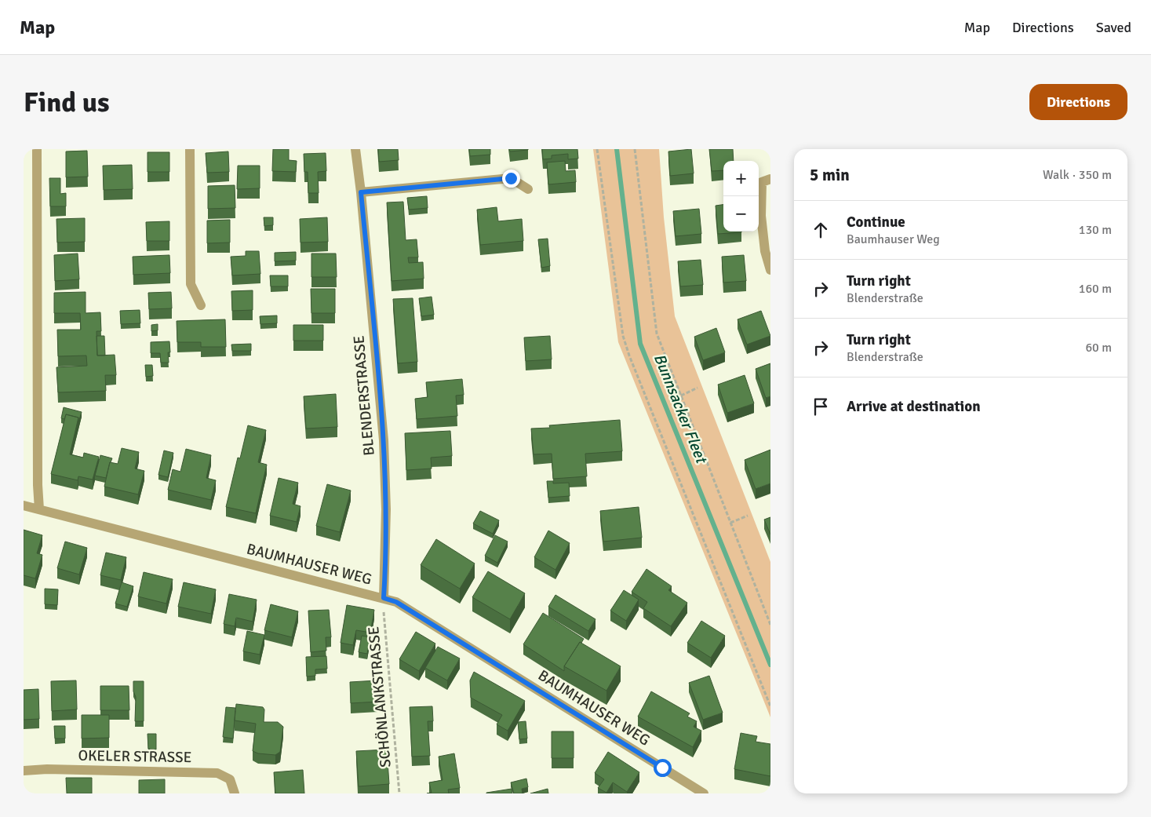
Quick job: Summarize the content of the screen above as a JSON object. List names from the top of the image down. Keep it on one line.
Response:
{"streets":{"street":["BLENDERSTRASSE","BAUMHAUSER WEG","OKELER STRASSE"],"path":["SCHÖNLANKSTRASSE"]},"crossings":[["BLENDERSTRASSE","BAUMHAUSER WEG"],["BLENDERSTRASSE","SCHÖNLANKSTRASSE"],["BAUMHAUSER WEG","SCHÖNLANKSTRASSE"]],"water":["Bunnsacker Fleet"],"page":{"header":"Map","nav":["Map","Directions","Saved"],"buttons":"Directions","title":"Find us","heading":["5 min","Walk · 350 m"],"map_buttons":["+","−"],"list":[["Continue","Baumhauser Weg","130 m"],["Turn right","Blenderstraße","160 m"],["Turn right","Blenderstraße","60 m"],"Arrive at destination"]}}
